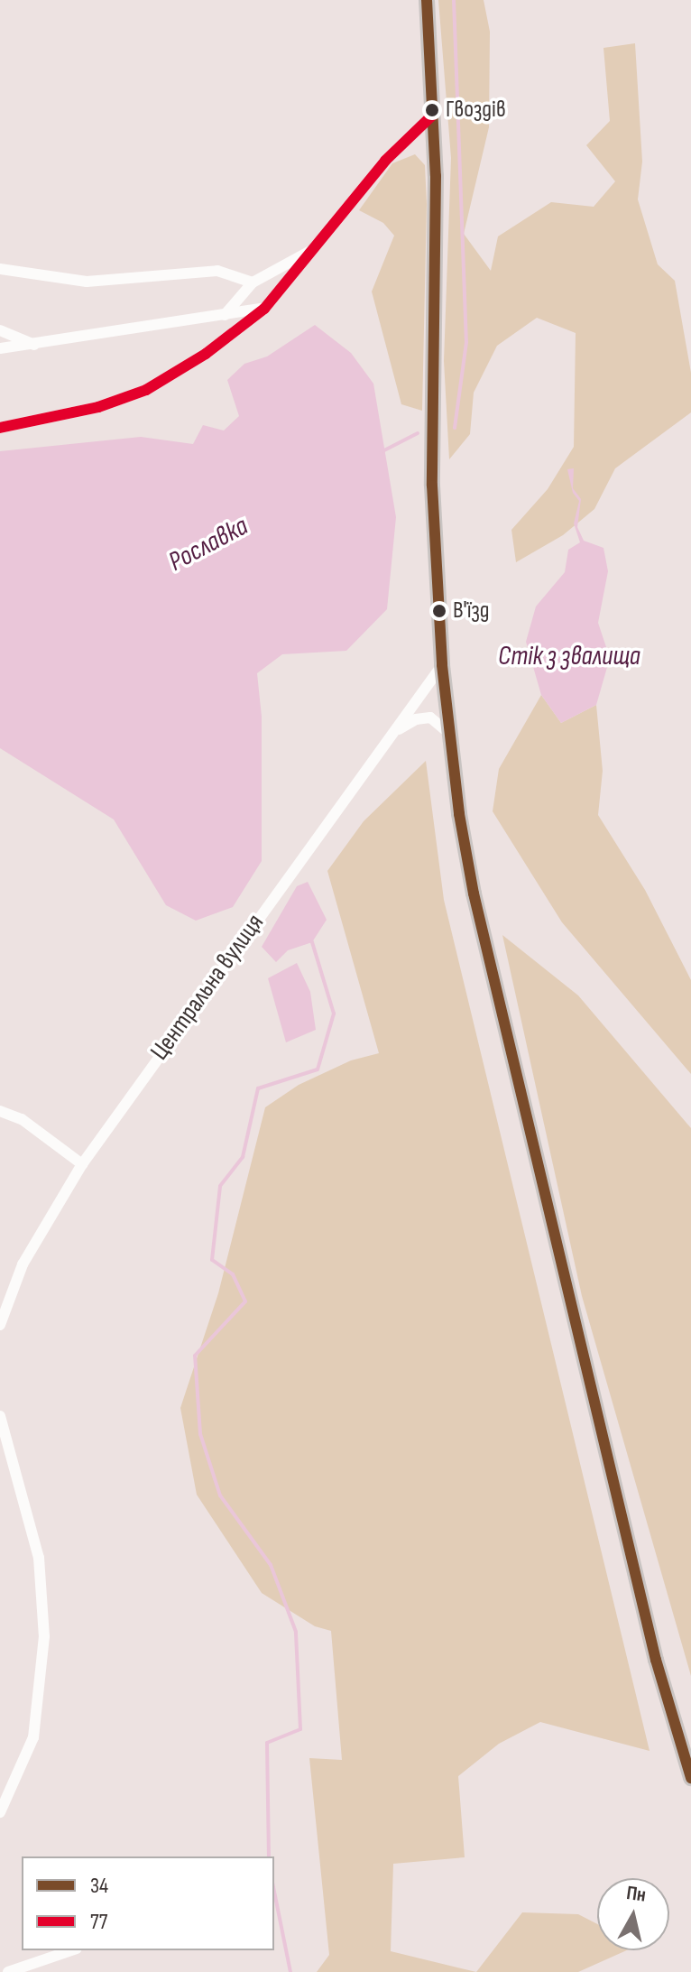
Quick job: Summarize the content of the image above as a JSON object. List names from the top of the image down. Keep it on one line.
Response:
{"streets":{"street":["Центральна вулиця"]},"water":["Рославка","Стік з звалища"],"places":["Гвоздів","В'їзд"],"lines":["transit line 34","transit line 77"],"legend":["34","77"],"north":"top"}
